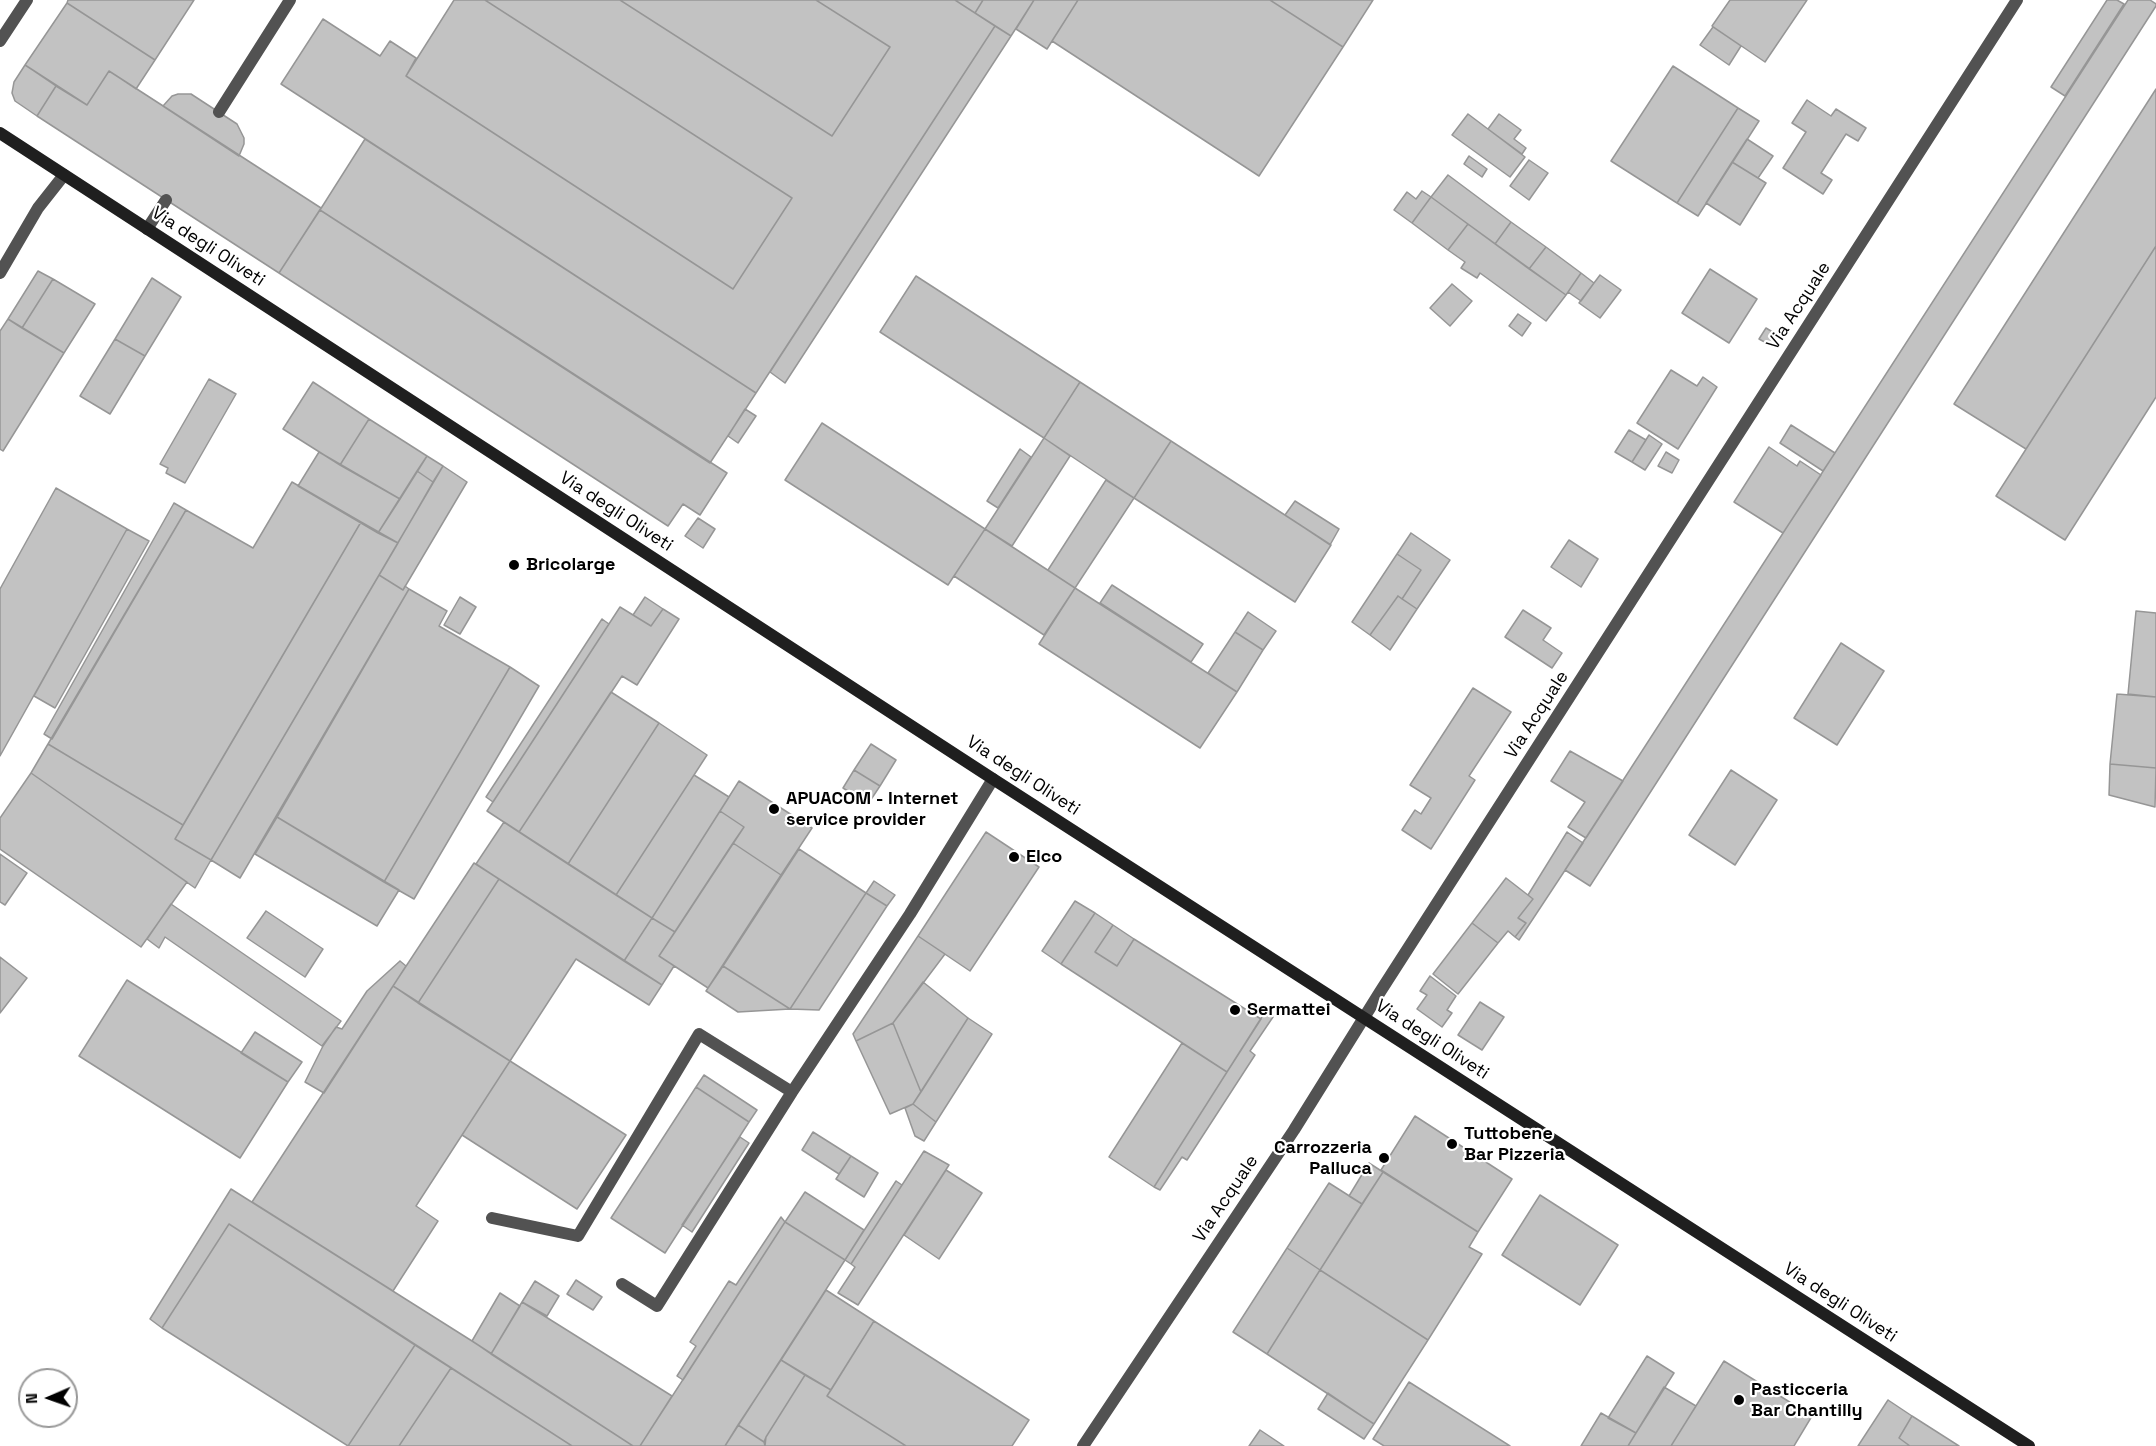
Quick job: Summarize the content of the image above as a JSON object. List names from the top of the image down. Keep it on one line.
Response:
{"streets":{"main road":["Via degli Oliveti"],"street":["Via Acquale"]},"crossings":[["Via degli Oliveti","Via Acquale"]],"places":["Bricolarge","APUACOM - Internet service provider","Elco","Sermattei","Tuttobene Bar Pizzeria","Carrozzeria Palluca","Pasticceria Bar Chantilly"],"north":"left"}
